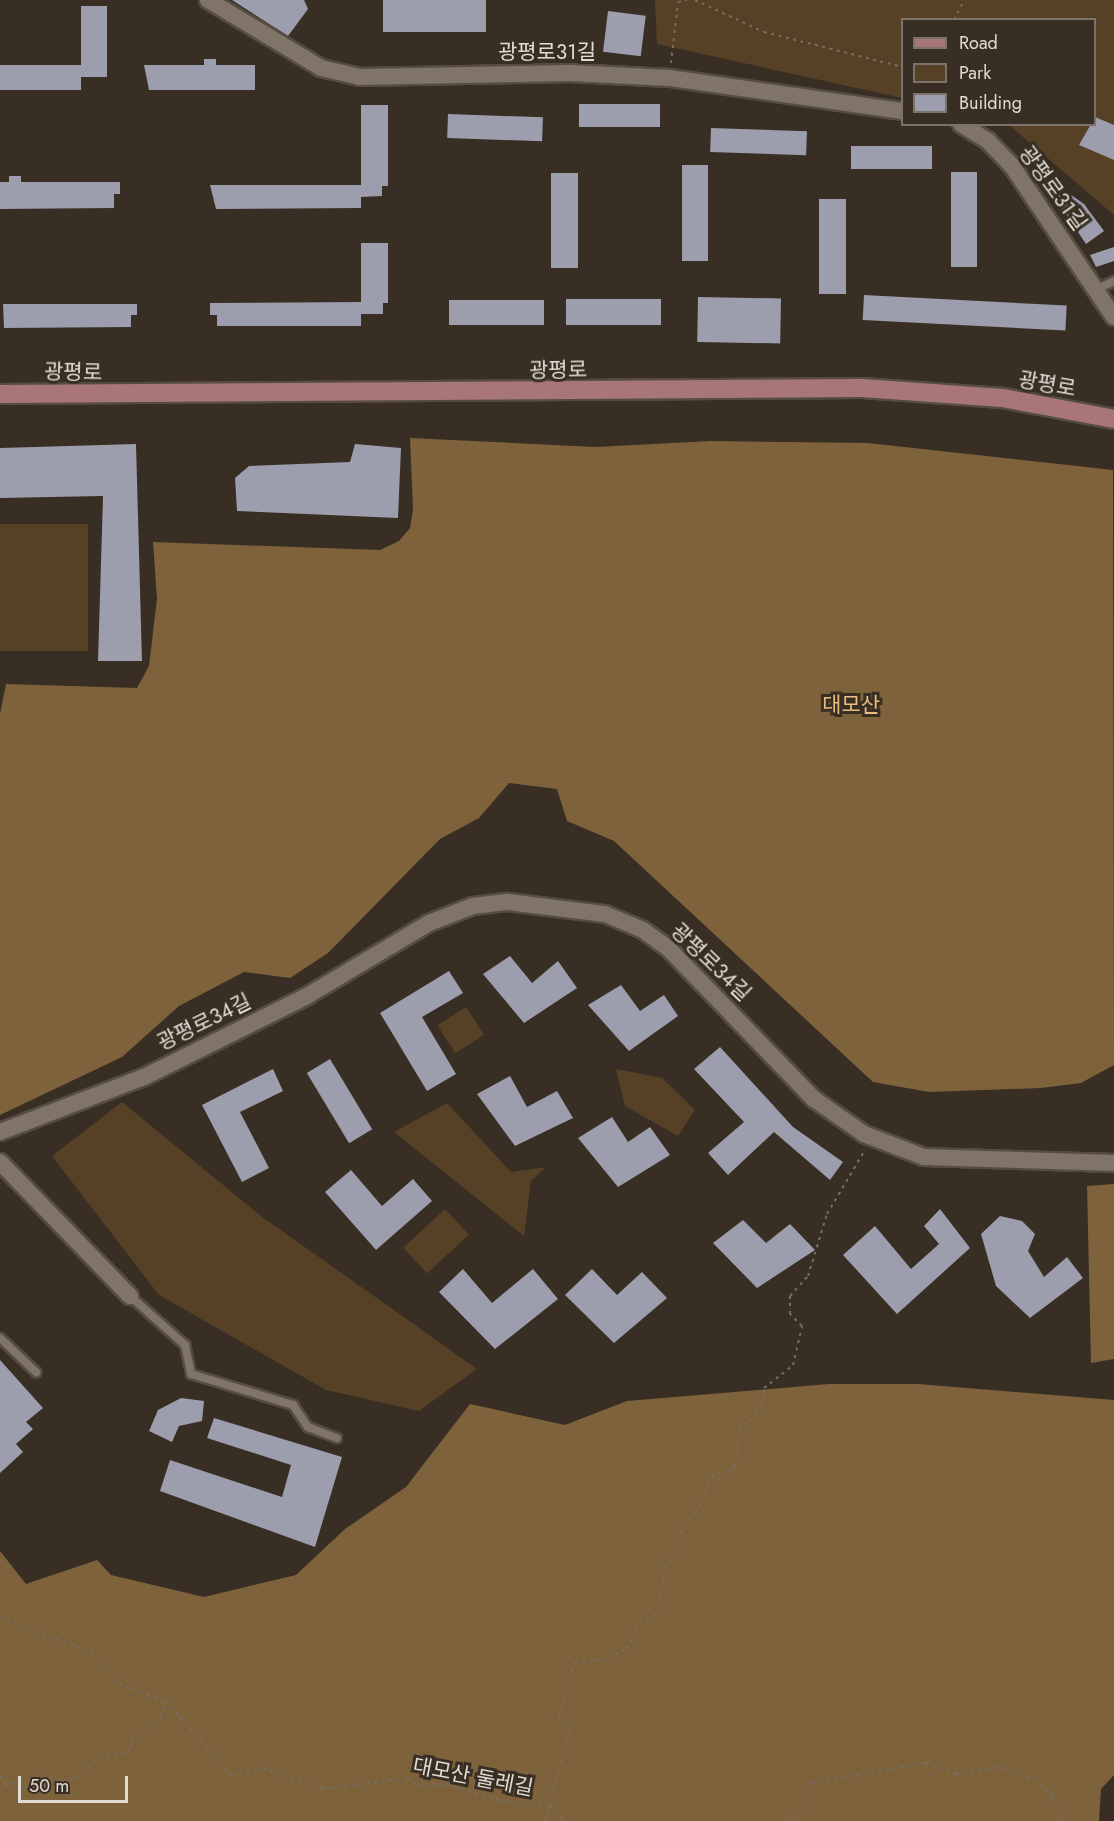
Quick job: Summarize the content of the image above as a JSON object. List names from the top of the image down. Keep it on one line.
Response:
{"streets":{"main road":["광평로"],"street":["광평로31길","광평로34길"],"path":["대모산 둘레길"]},"parks":["대모산"],"legend":["Road","Park","Building"],"scale_bar":"50 m"}
